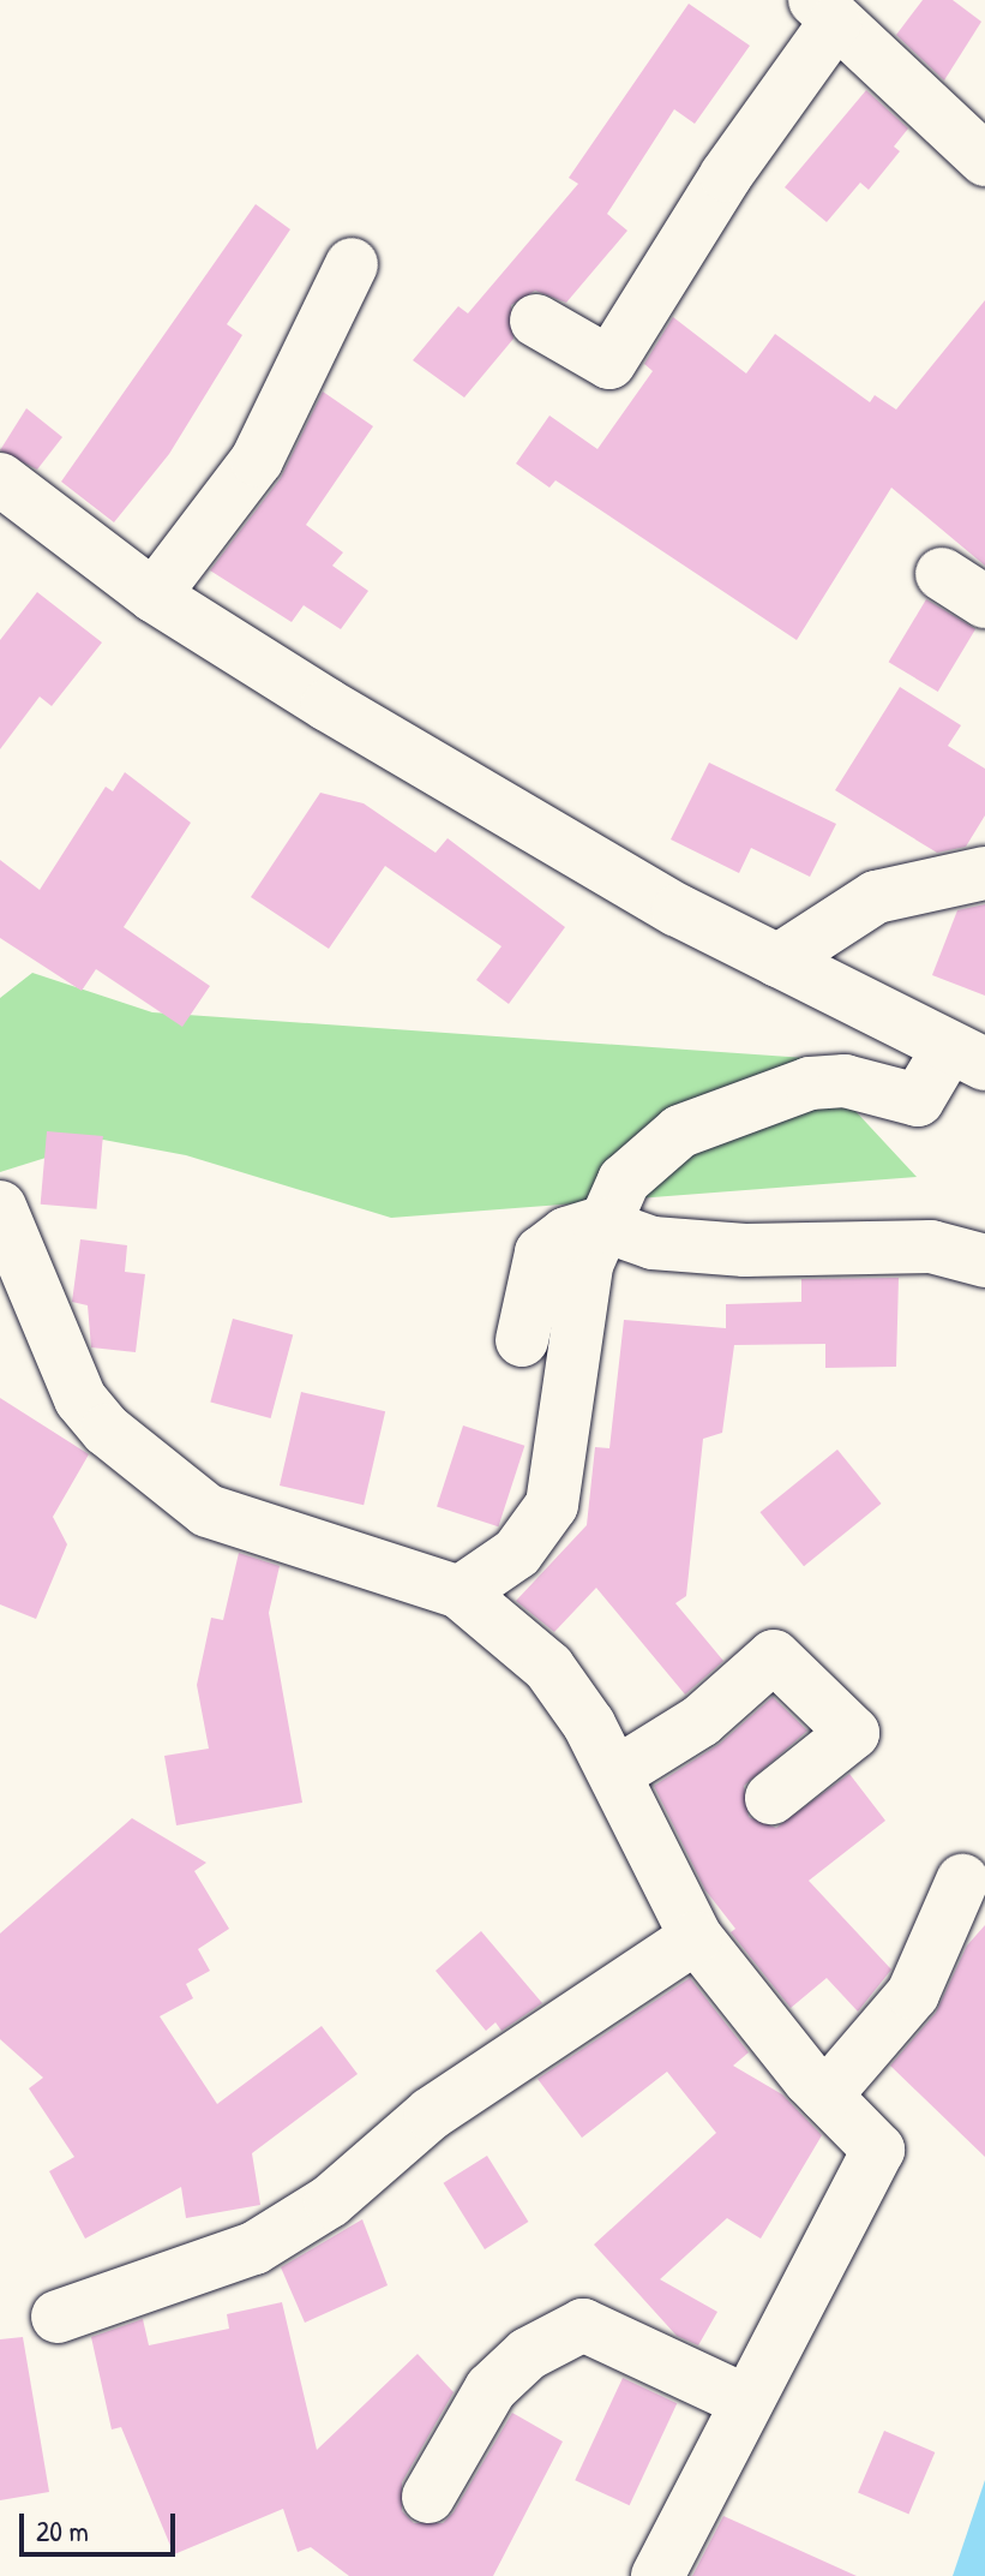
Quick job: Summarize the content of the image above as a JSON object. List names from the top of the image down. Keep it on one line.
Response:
{"scale_bar":"20 m"}
